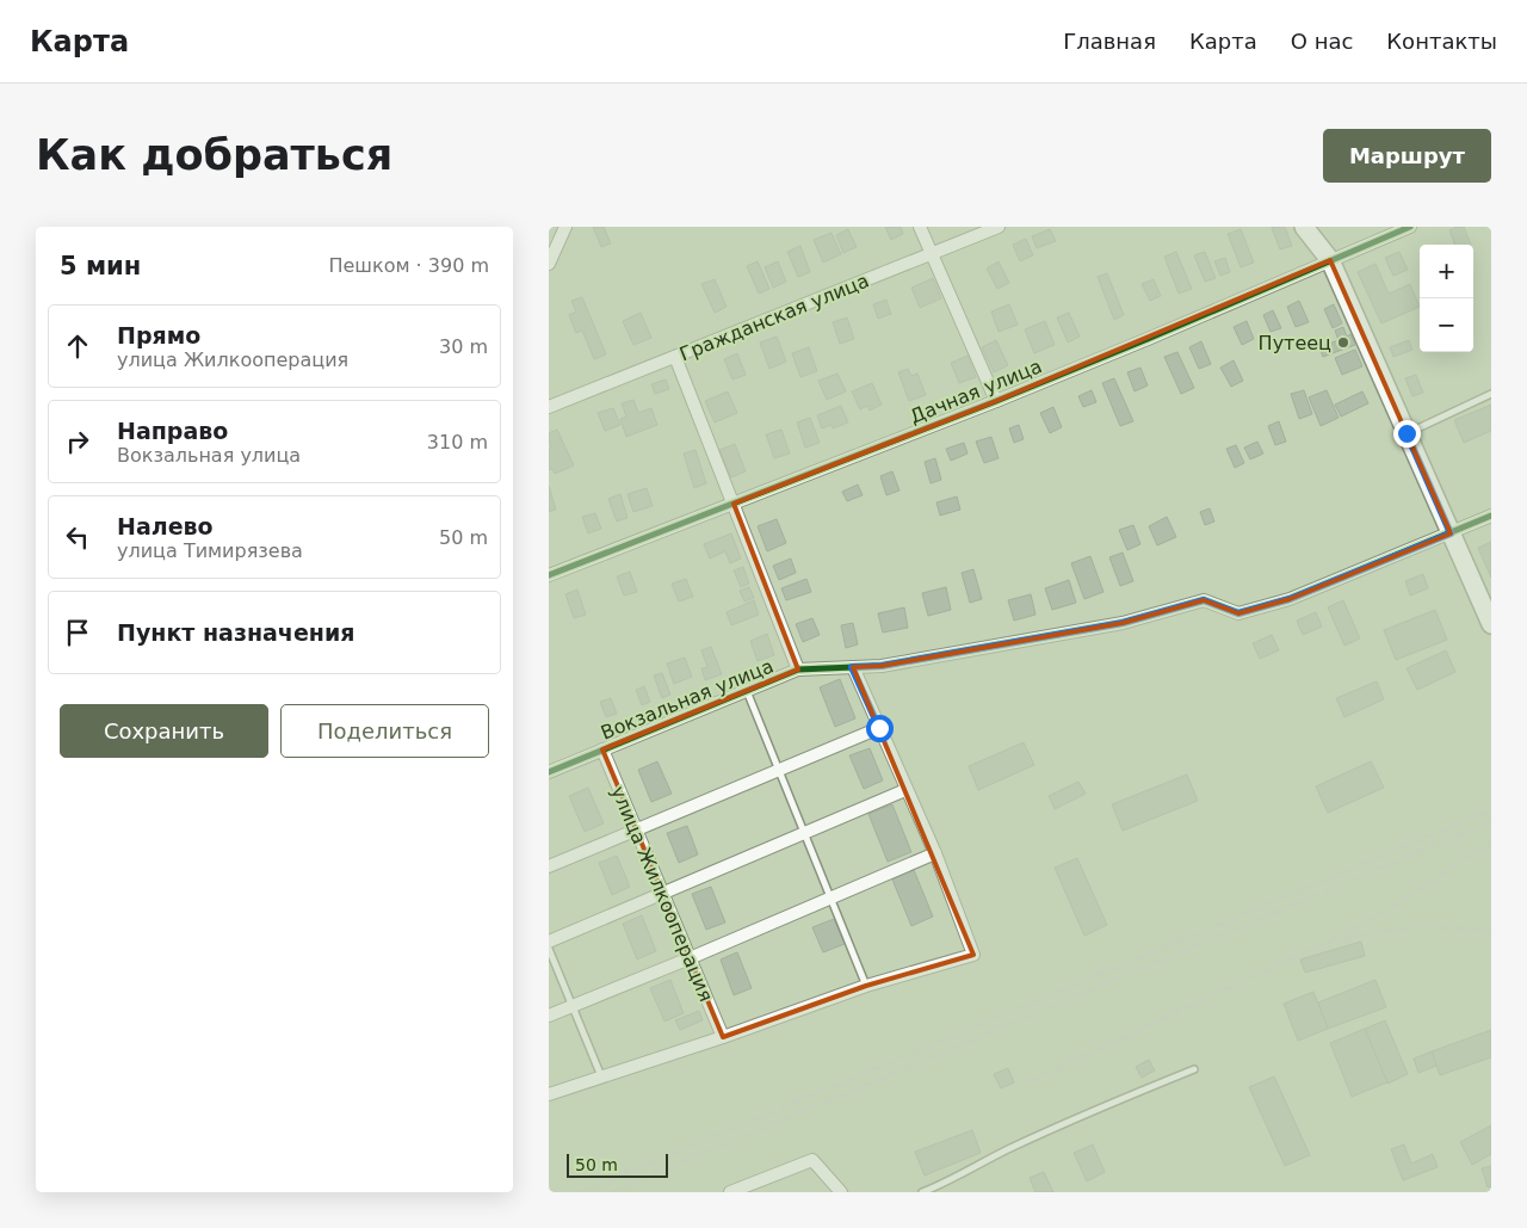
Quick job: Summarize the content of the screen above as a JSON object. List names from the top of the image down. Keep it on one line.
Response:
{"streets":{"street":["Гражданская улица","Дачная улица","Вокзальная улица","улица Жилкооперация"]},"crossings":[["Вокзальная улица","улица Жилкооперация"]],"places":["Путеец"],"scale_bar":"50 m","page":{"header":"Карта","nav":["Главная","Карта","О нас","Контакты"],"buttons":["Маршрут",["Сохранить","Поделиться"]],"title":"Как добраться","heading":["5 мин","Пешком · 390 m"],"map_buttons":["+","−"],"list":[["Прямо","улица Жилкооперация","30 m"],["Направо","Вокзальная улица","310 m"],["Налево","улица Тимирязева","50 m"],"Пункт назначения"],"scale":"50 m"}}
